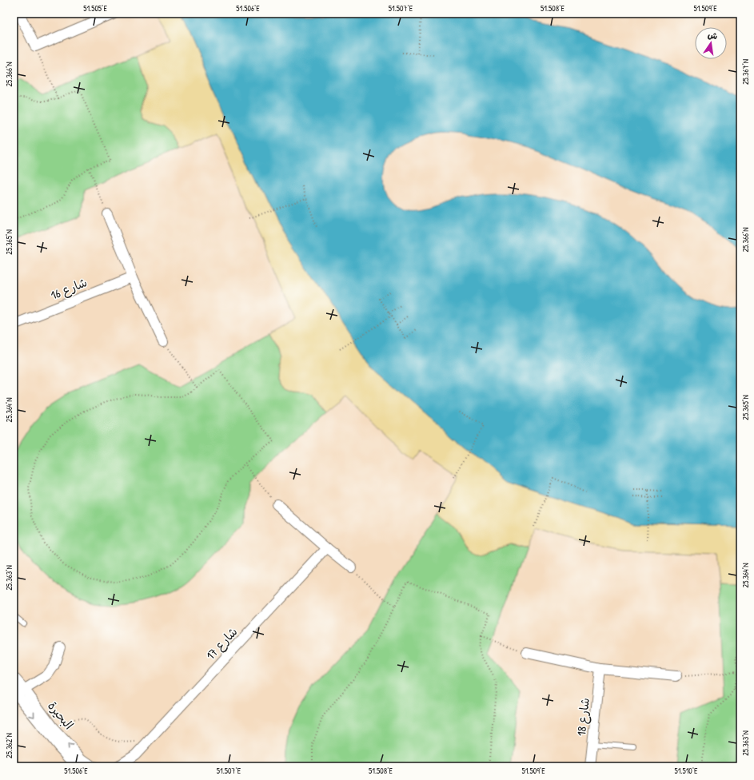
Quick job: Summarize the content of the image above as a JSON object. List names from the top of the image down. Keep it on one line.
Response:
{"streets":{"street":["شارع 16","شارع 17","البحيرة","شارع 18"]},"north":"top","coordinates":["51.505°E","51.506°E","51.507°E","51.508°E","51.509°E","25.367°N","25.366°N","25.365°N","25.364°N","25.363°N","25.362°N","51.510°E"]}
